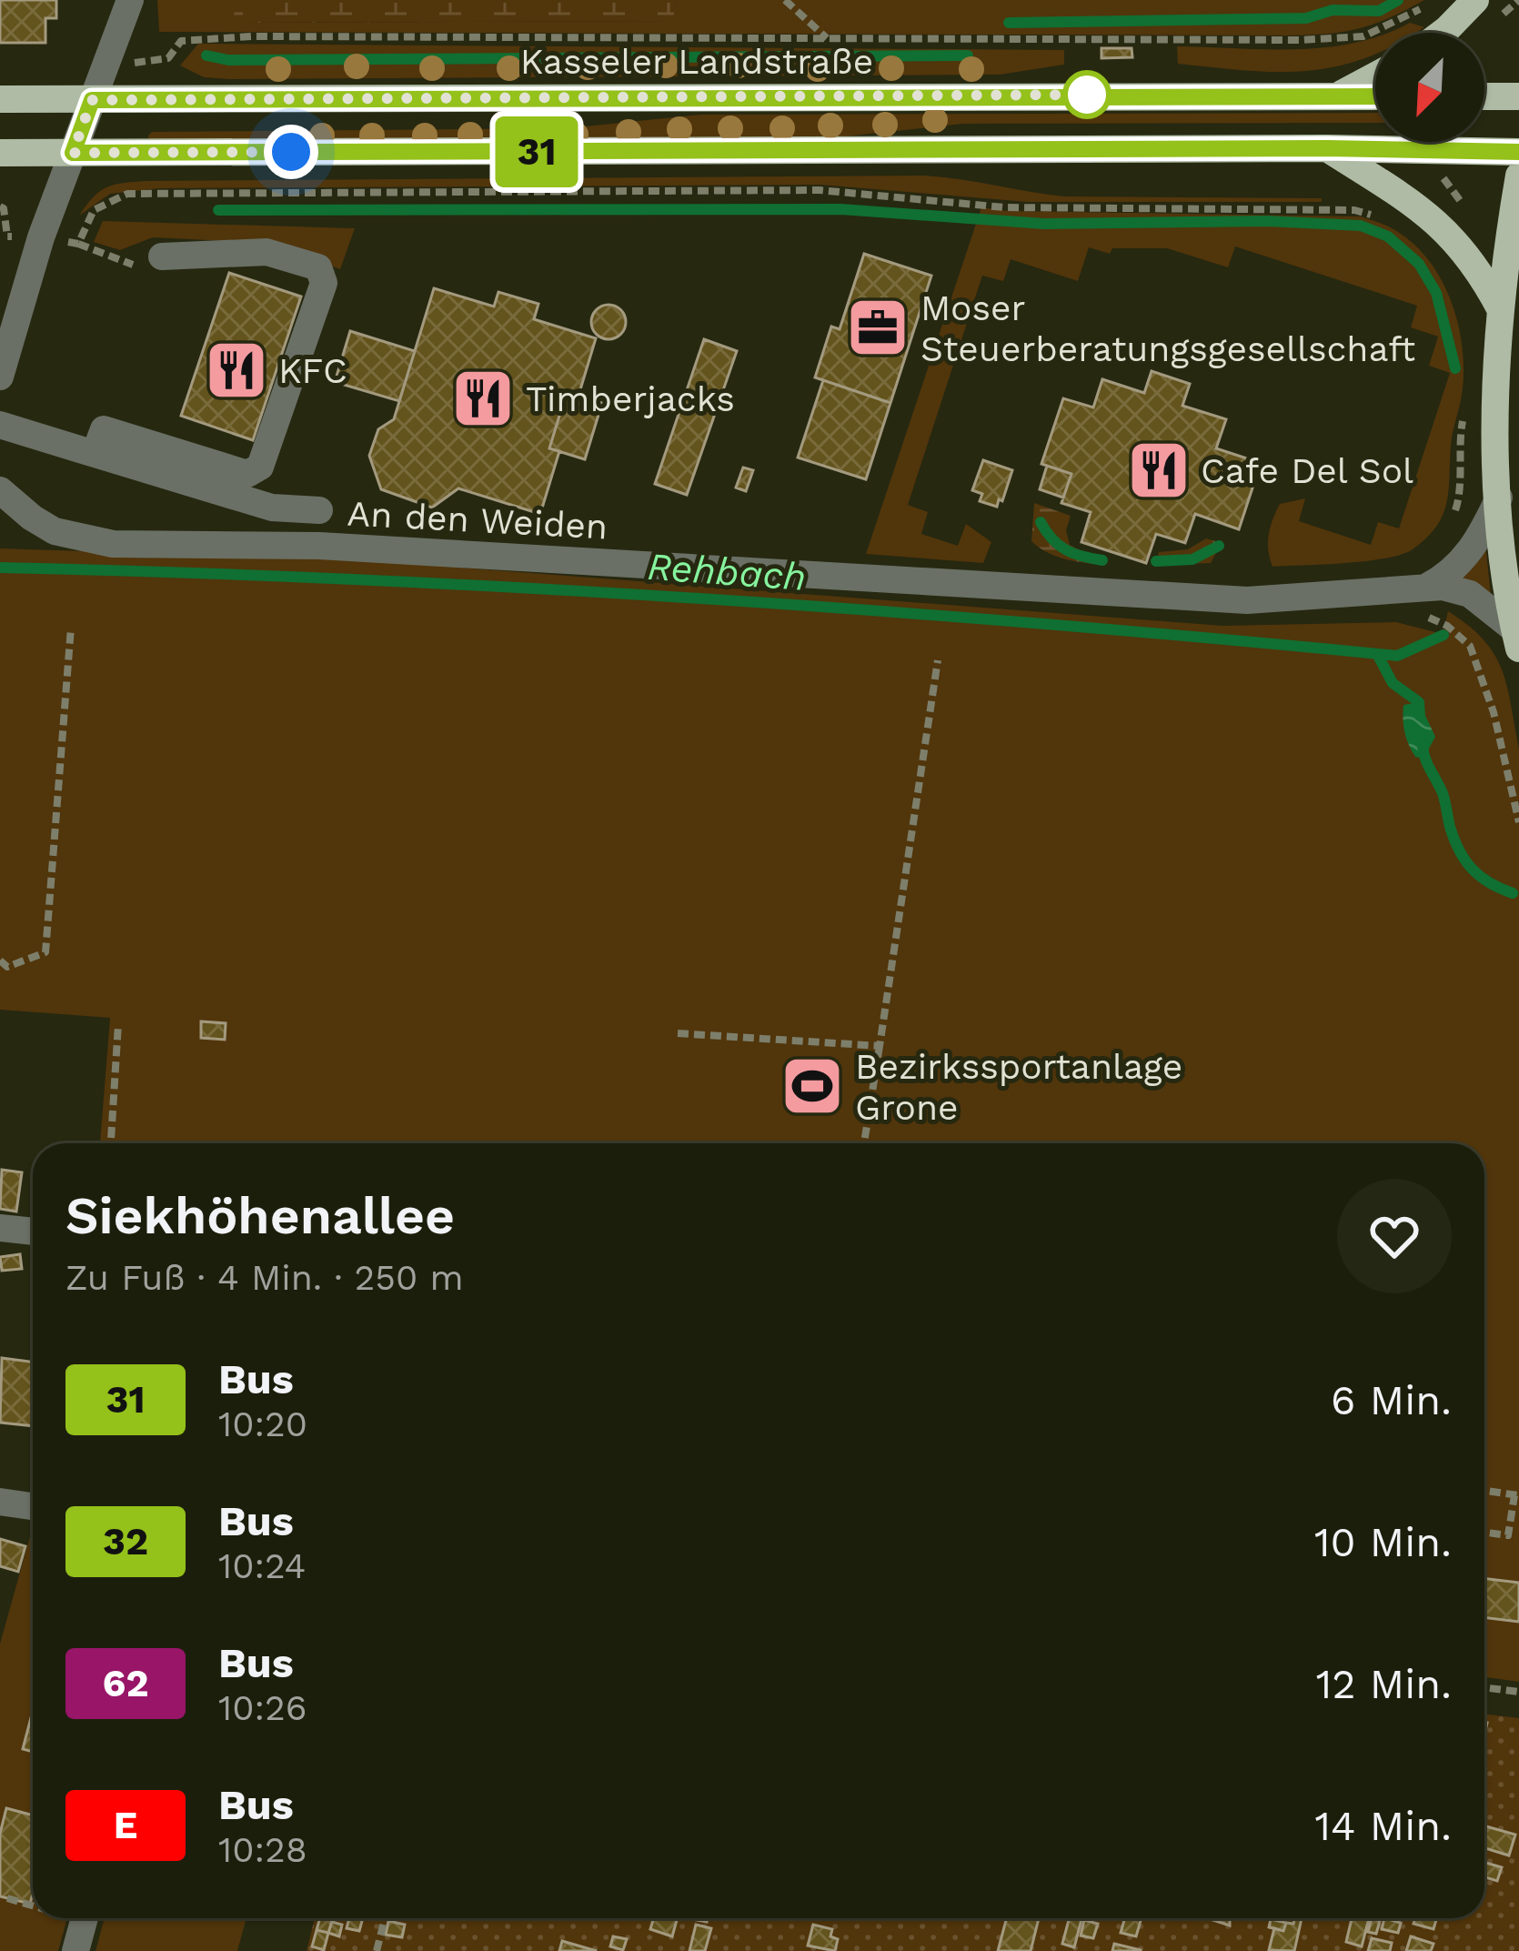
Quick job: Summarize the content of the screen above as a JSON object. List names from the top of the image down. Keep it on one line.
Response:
{"streets":{"main road":["Kasseler Landstraße"],"street":["An den Weiden"]},"water":["Rehbach"],"places":{"office":["Moser Steuerberatungsgesellschaft"],"restaurant":["KFC","Timberjacks","Cafe Del Sol"],"sports":["Bezirkssportanlage Grone"]},"lines":["bus line 31"],"north":"bottom left","page":{"on_map":"31","heading":["Siekhöhenallee","Zu Fuß · 4 Min. · 250 m"],"list":[{"mark":"31","name":"Bus","note":"10:20","value":"6 Min."},{"mark":"32","name":"Bus","note":"10:24","value":"10 Min."},{"mark":"62","name":"Bus","note":"10:26","value":"12 Min."},{"mark":"E","name":"Bus","note":"10:28","value":"14 Min."}]}}
